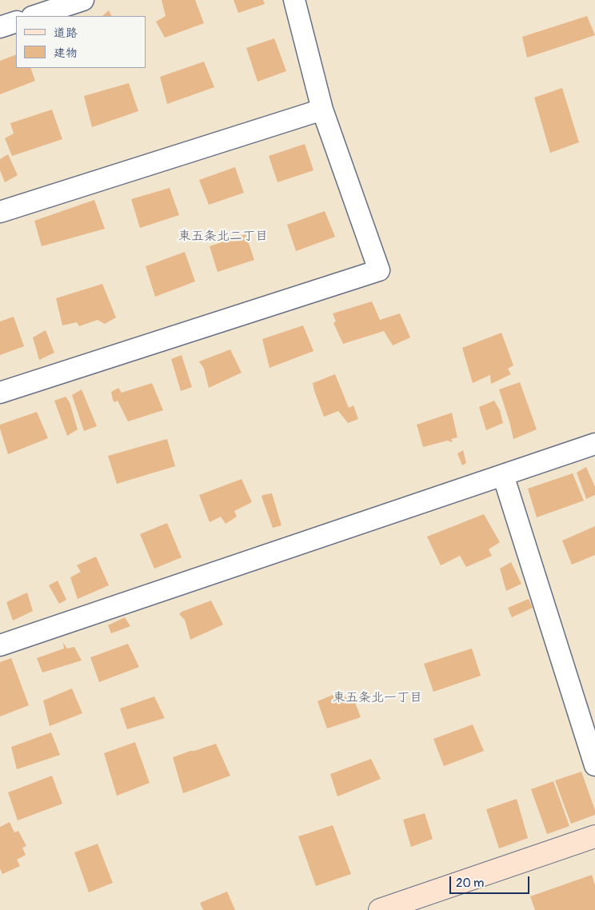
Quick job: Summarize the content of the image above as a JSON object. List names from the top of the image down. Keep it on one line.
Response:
{"districts":["東五条北二丁目","東五条北一丁目"],"legend":["道路","建物"],"scale_bar":"20 m"}
